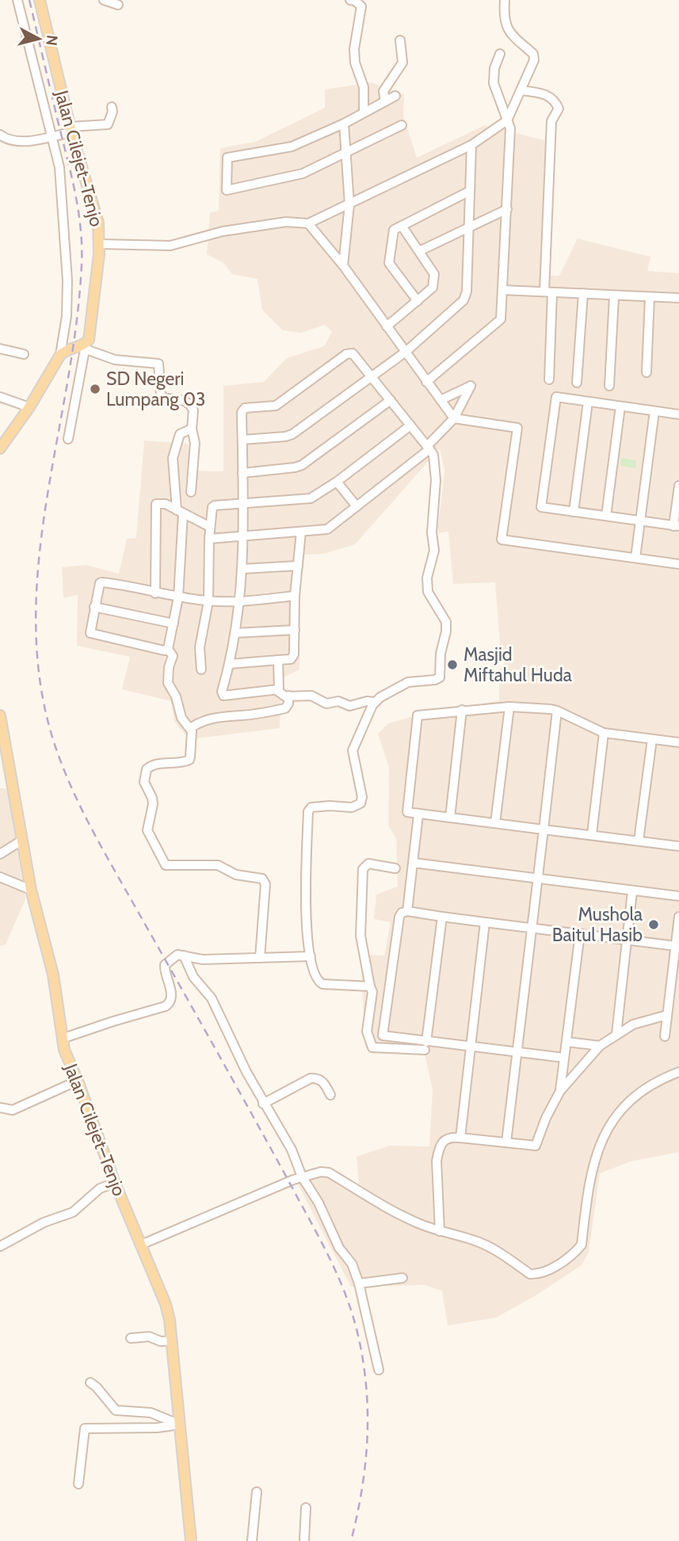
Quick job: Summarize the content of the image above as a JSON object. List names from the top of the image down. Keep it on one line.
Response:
{"streets":{"main road":["Jalan Cilejet–Tenjo"]},"places":["SD Negeri Lumpang 03","Masjid Miftahul Huda","Mushola Baitul Hasib"],"north":"right"}
